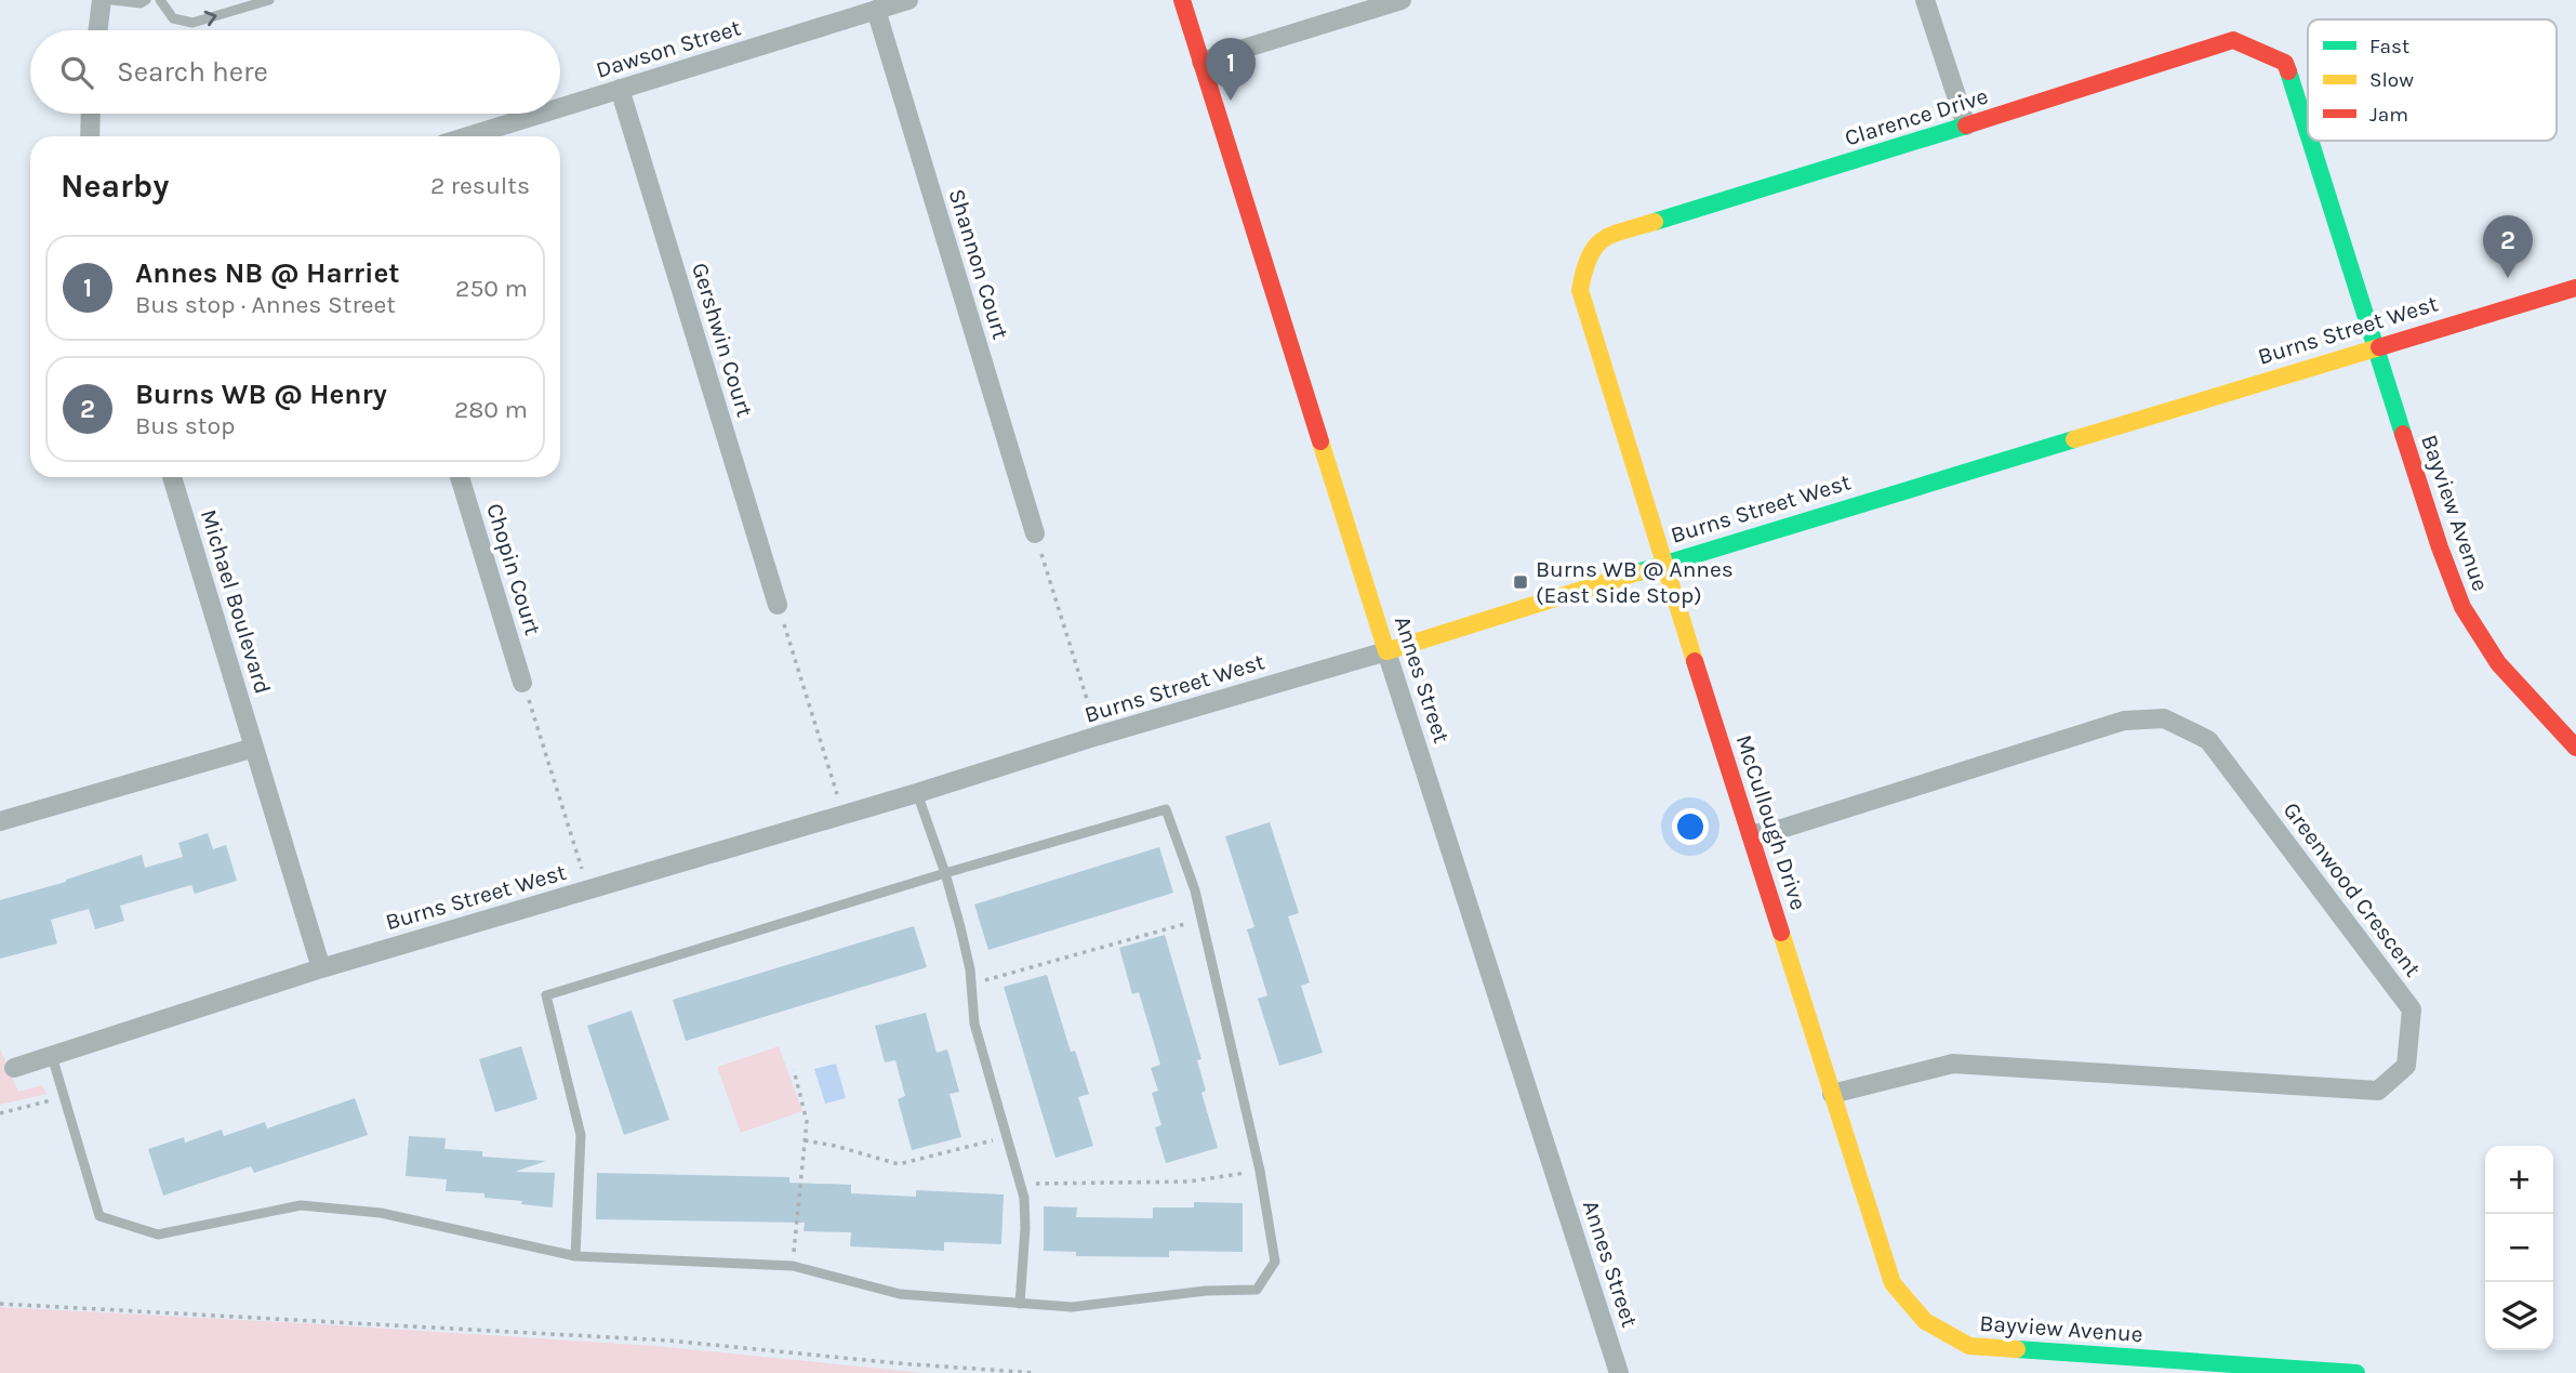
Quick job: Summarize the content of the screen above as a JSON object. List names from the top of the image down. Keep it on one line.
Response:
{"streets":{"street":["Dawson Street","Clarence Drive","Shannon Court","Burns Street West","Gershwin Court","Bayview Avenue","Chopin Court","Michael Boulevard","Annes Street","McCullough Drive","Greenwood Crescent"]},"crossings":[["Dawson Street","Shannon Court"],["Dawson Street","Gershwin Court"],["Clarence Drive","Burns Street West"],["Clarence Drive","Bayview Avenue"],["Clarence Drive","McCullough Drive"],["Burns Street West","Bayview Avenue"],["Burns Street West","Michael Boulevard"],["Burns Street West","Annes Street"],["Burns Street West","McCullough Drive"],["Bayview Avenue","McCullough Drive"],["Bayview Avenue","Greenwood Crescent"],["McCullough Drive","Greenwood Crescent"]],"places":{"transit":["Burns WB @ Annes (East Side Stop)"]},"legend":["Fast","Slow","Jam"],"page":{"search":"Search here","pins":["1","2"],"heading":["Nearby","2 results"],"list":[{"mark":"1","name":"Annes NB @ Harriet","note":"Bus stop · Annes Street","value":"250 m"},{"mark":"2","name":"Burns WB @ Henry","note":"Bus stop","value":"280 m"}],"map_buttons":["+","−"]}}
